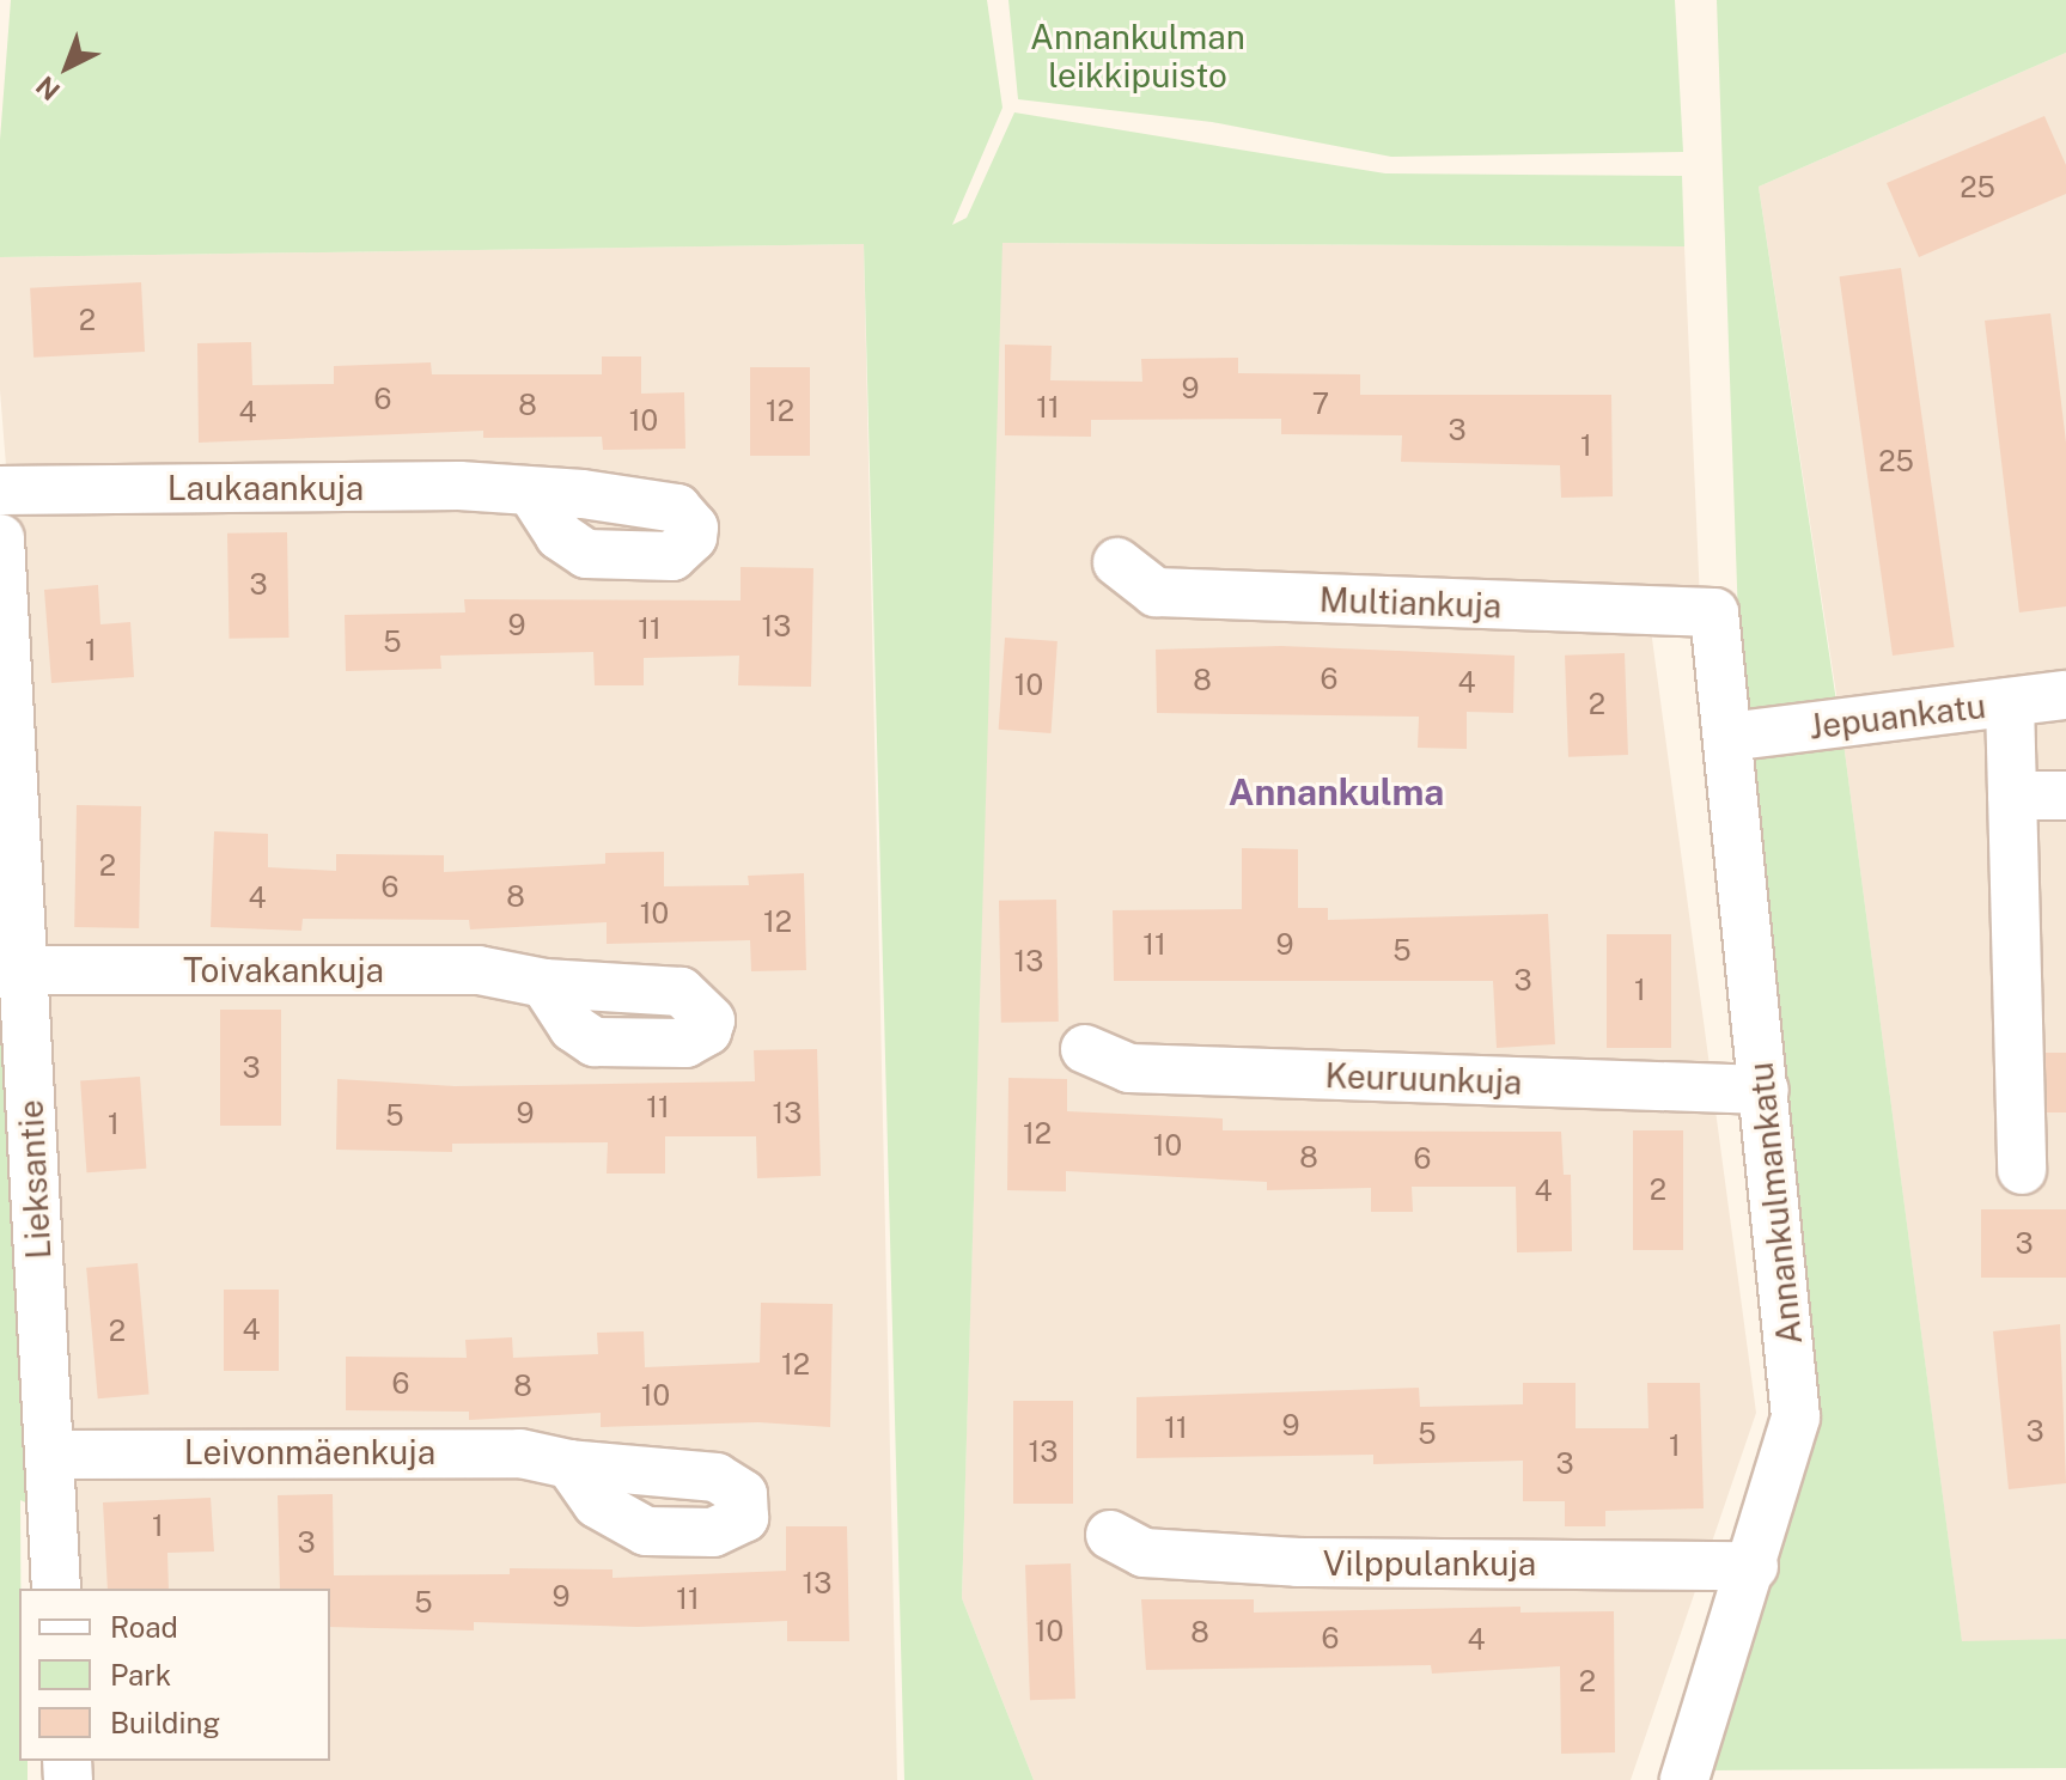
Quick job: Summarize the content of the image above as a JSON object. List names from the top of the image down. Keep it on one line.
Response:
{"streets":{"street":["Laukaankuja","Multiankuja","Jepuankatu","Toivakankuja","Keuruunkuja","Lieksantie","Annankulmankatu","Leivonmäenkuja","Vilppulankuja"]},"crossings":[["Multiankuja","Annankulmankatu"],["Jepuankatu","Annankulmankatu"],["Toivakankuja","Lieksantie"],["Keuruunkuja","Annankulmankatu"],["Lieksantie","Leivonmäenkuja"],["Annankulmankatu","Vilppulankuja"]],"districts":["Annankulma"],"parks":["Annankulman leikkipuisto"],"house_numbers":["25","2","9","6","7","8","11","12","4","10","3","1","25","3","9","13","11","5","1","6","8","4","10","2","2","6","8","4","10","12","11","9","5","13","3","1","3","11","9","13","5","1","12","10","8","6","2","4","3","4","2","12","6","8","10","9","11","3","5","1","13","3","1","3","13","9","11","5","10","8","6","4","2"],"legend":["Road","Park","Building"],"north":"bottom left"}
